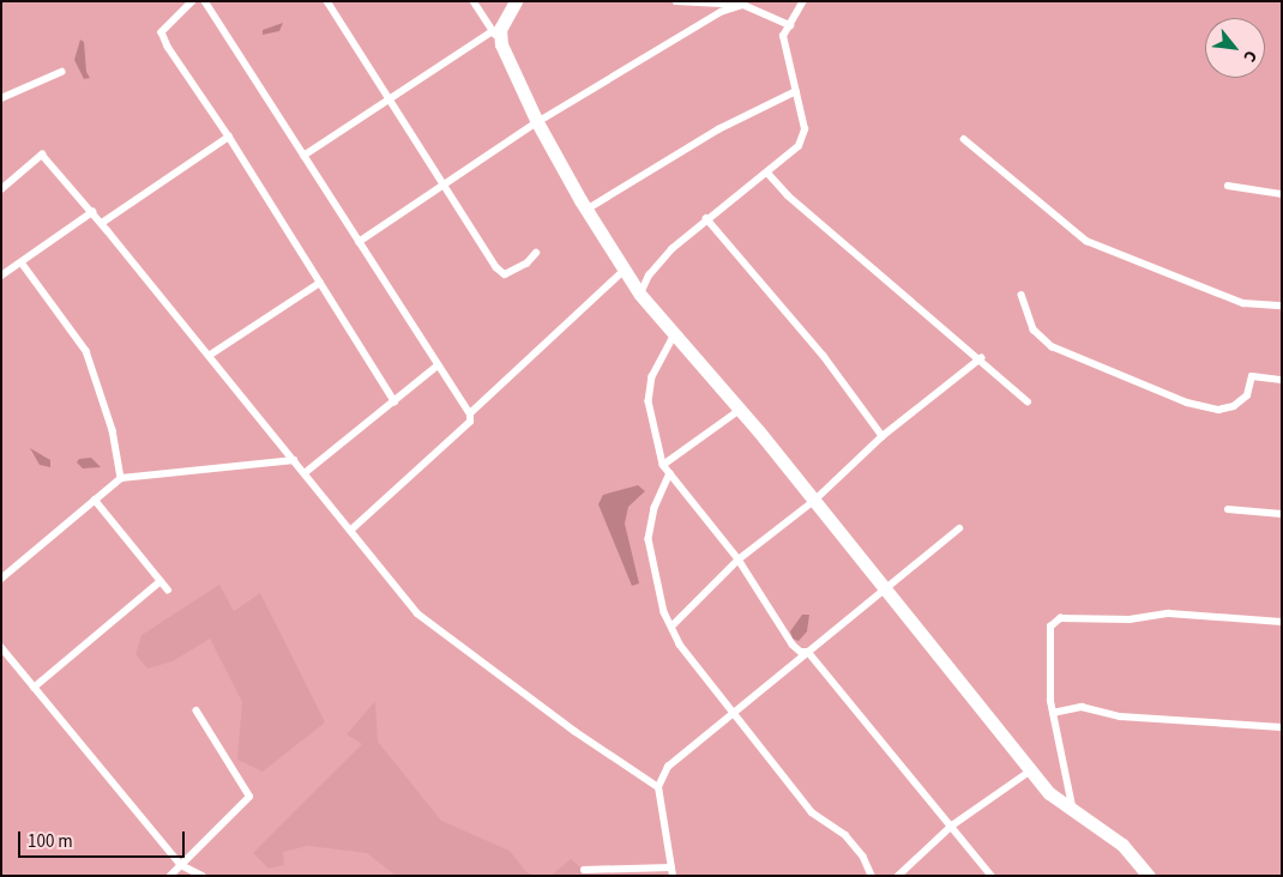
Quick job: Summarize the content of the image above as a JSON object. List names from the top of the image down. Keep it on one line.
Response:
{"scale_bar":"100 m","north":"bottom right"}
